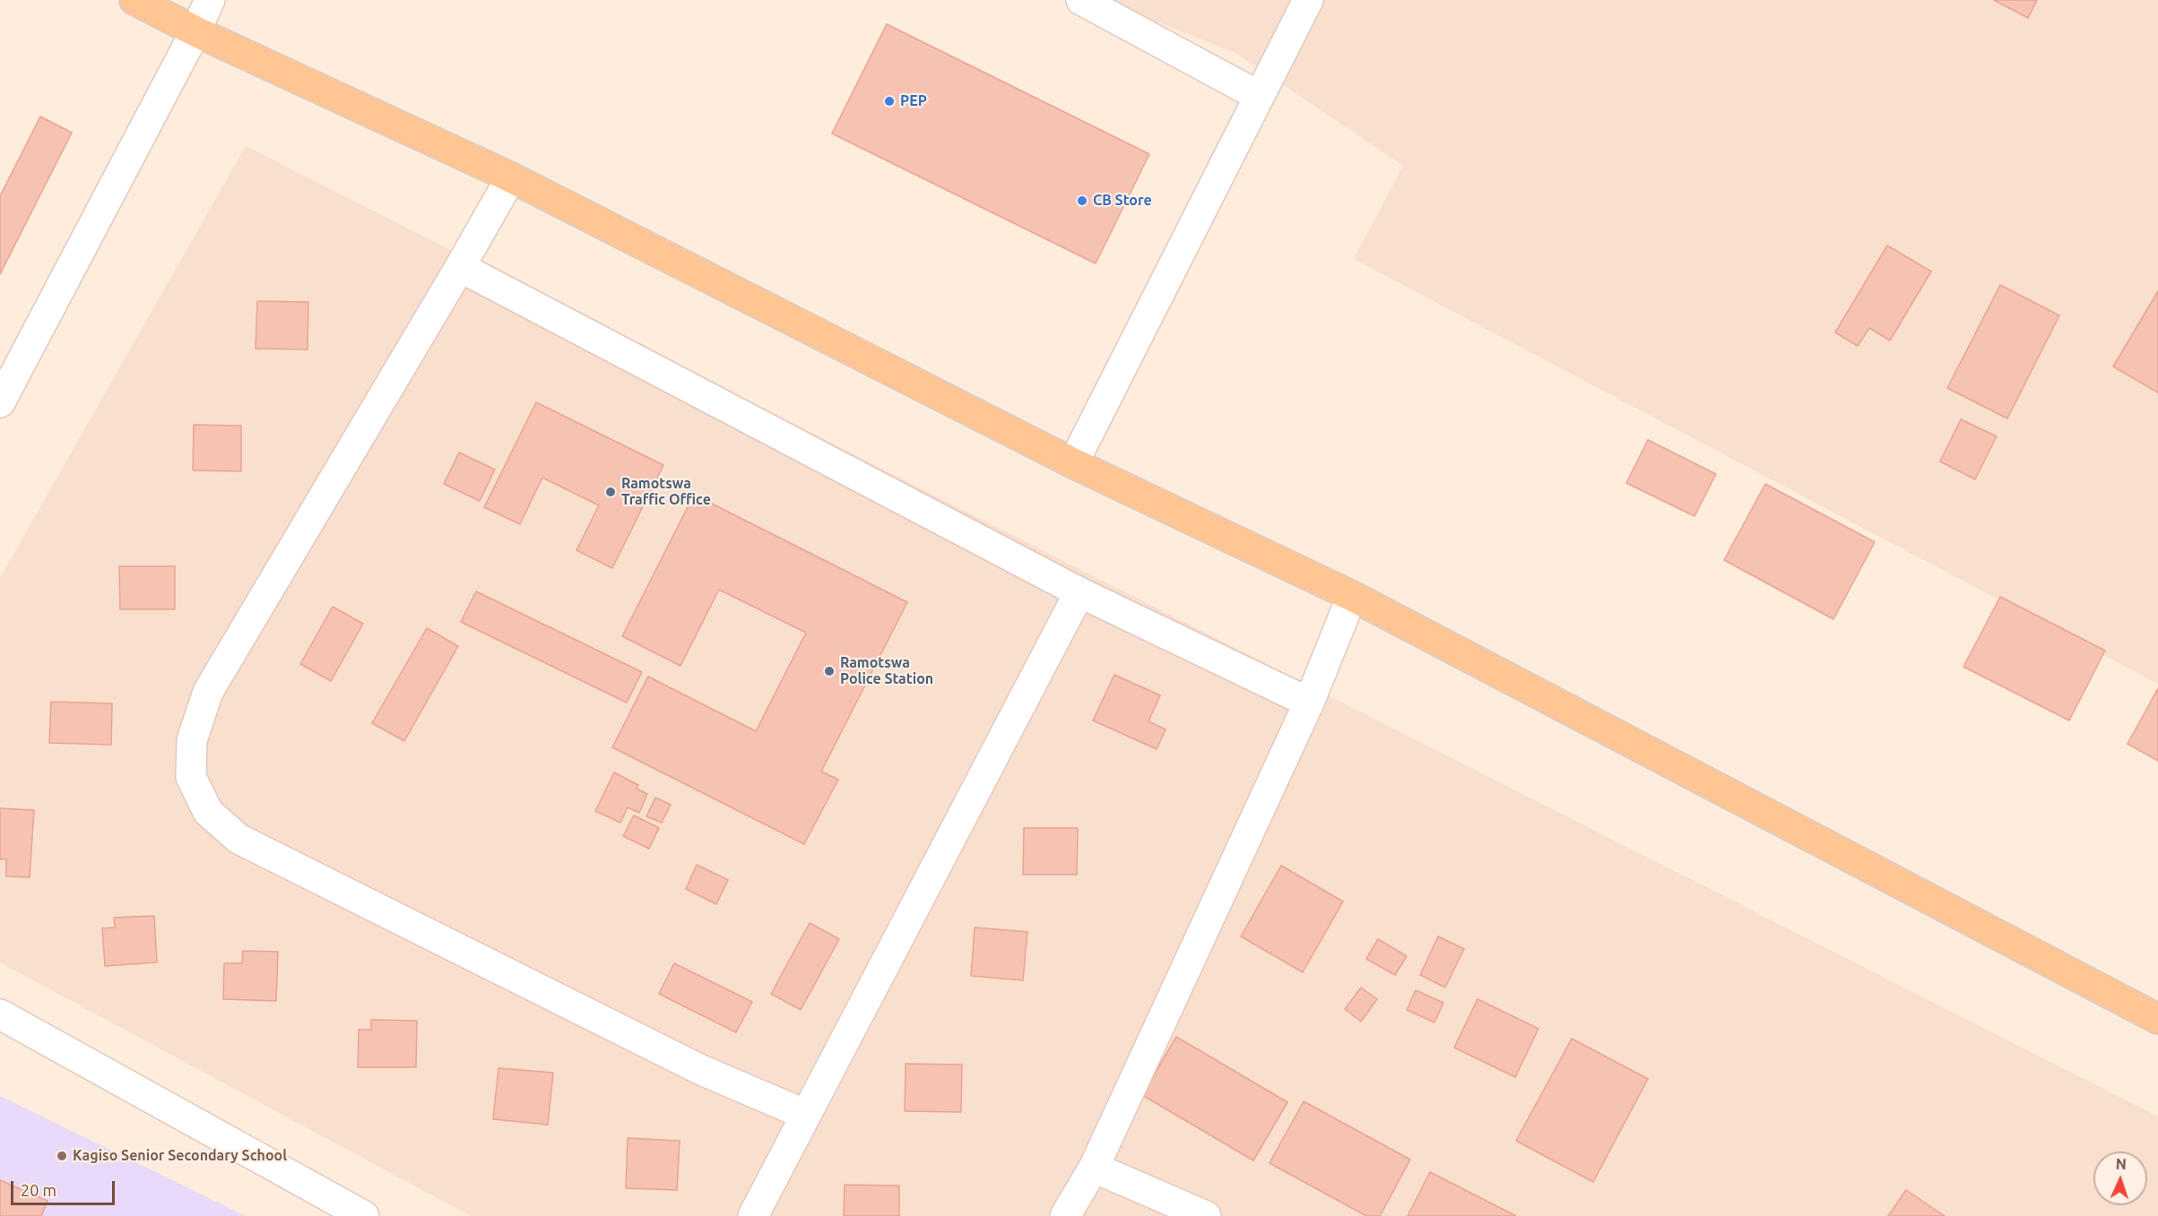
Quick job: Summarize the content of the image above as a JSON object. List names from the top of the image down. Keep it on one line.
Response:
{"places":["PEP","CB Store","Ramotswa Traffic Office","Ramotswa Police Station","Kagiso Senior Secondary School"],"scale_bar":"20 m","north":"top"}
